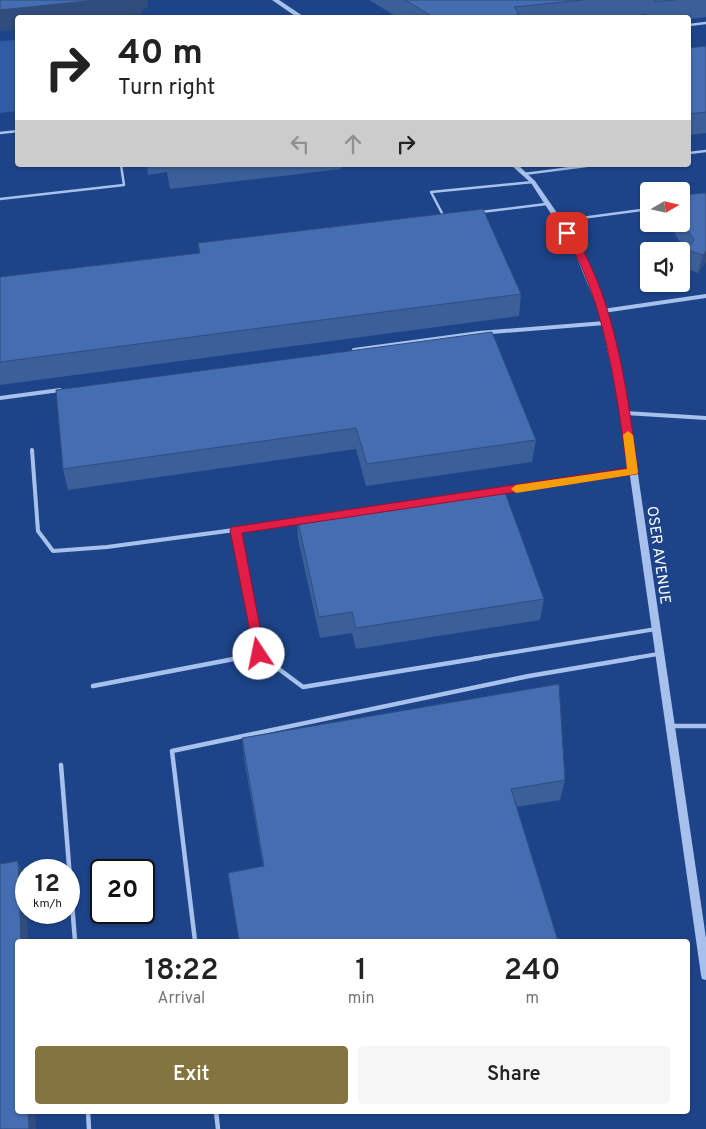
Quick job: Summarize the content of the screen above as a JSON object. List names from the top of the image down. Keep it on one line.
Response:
{"streets":{"street":["OSER AVENUE"]},"north":"right","page":{"turn":["40 m","Turn right"],"speed":"12 km/h","limit":"20","eta":["18:22","Arrival","1","min","240","m"],"buttons":["Exit","Share"]}}
